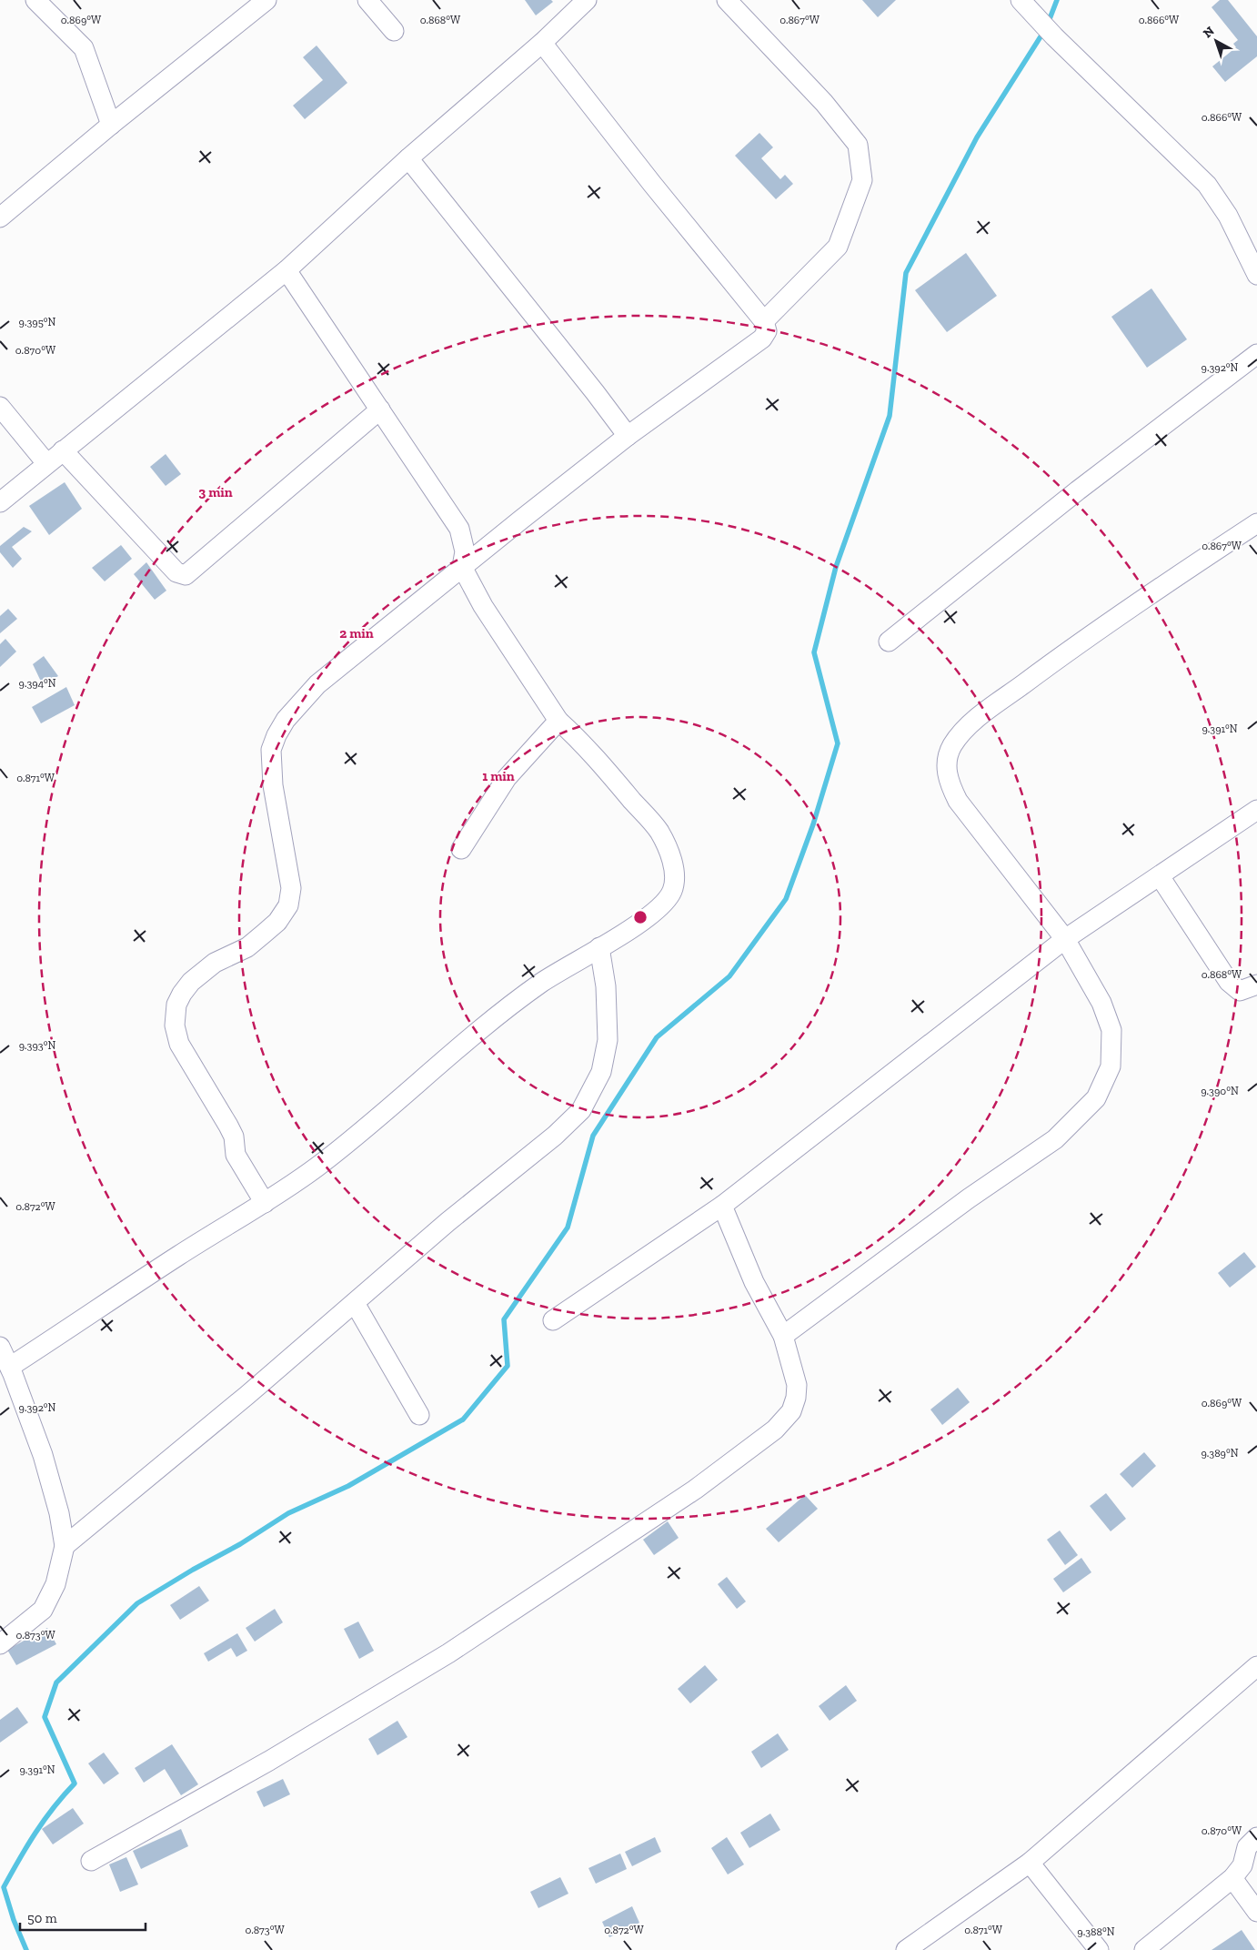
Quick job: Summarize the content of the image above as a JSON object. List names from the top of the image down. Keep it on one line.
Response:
{"scale_bar":"50 m","north":"top left","coordinates":["0.869°W","0.868°W","0.867°W","0.866°W","9.395°N","0.870°W","9.392°N","9.394°N","9.391°N","0.871°W","9.393°N","9.390°N","0.872°W","9.389°N","0.873°W","9.388°N"],"rings":["3 min","2 min","1 min"]}
